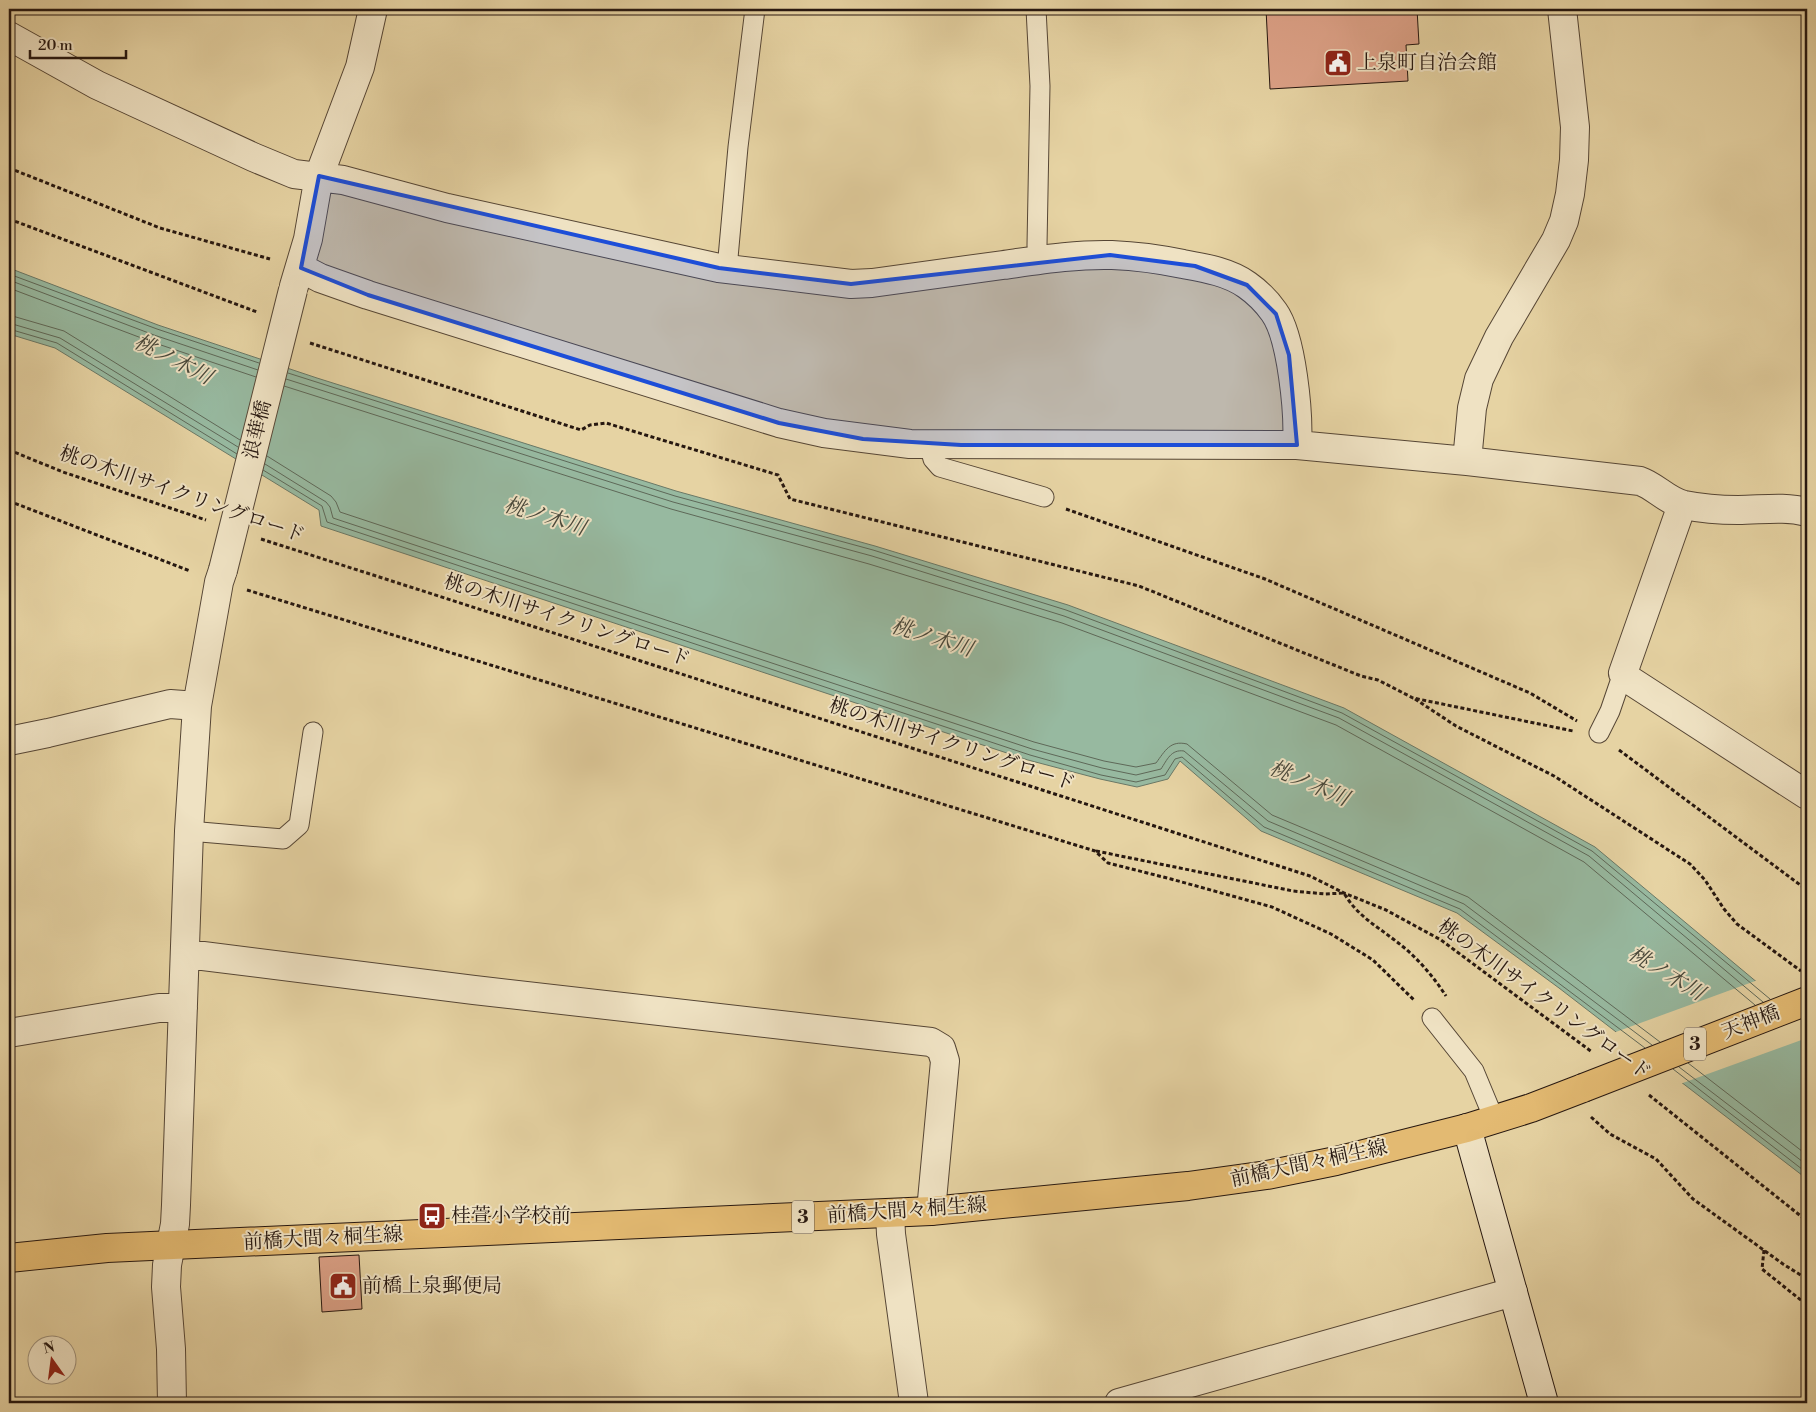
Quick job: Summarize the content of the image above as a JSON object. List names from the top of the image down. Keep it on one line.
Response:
{"streets":{"main road":["天神橋","3","前橋大間々桐生線"],"street":["浪華橋"],"path":["桃の木川サイクリングロード"]},"crossings":[["浪華橋","前橋大間々桐生線"],["天神橋","前橋大間々桐生線"]],"water":["桃ノ木川"],"places":{"public building":["上泉町自治会館","前橋上泉郵便局"],"bus stop":["桂萱小学校前"]},"scale_bar":"20 m","north":"top"}
